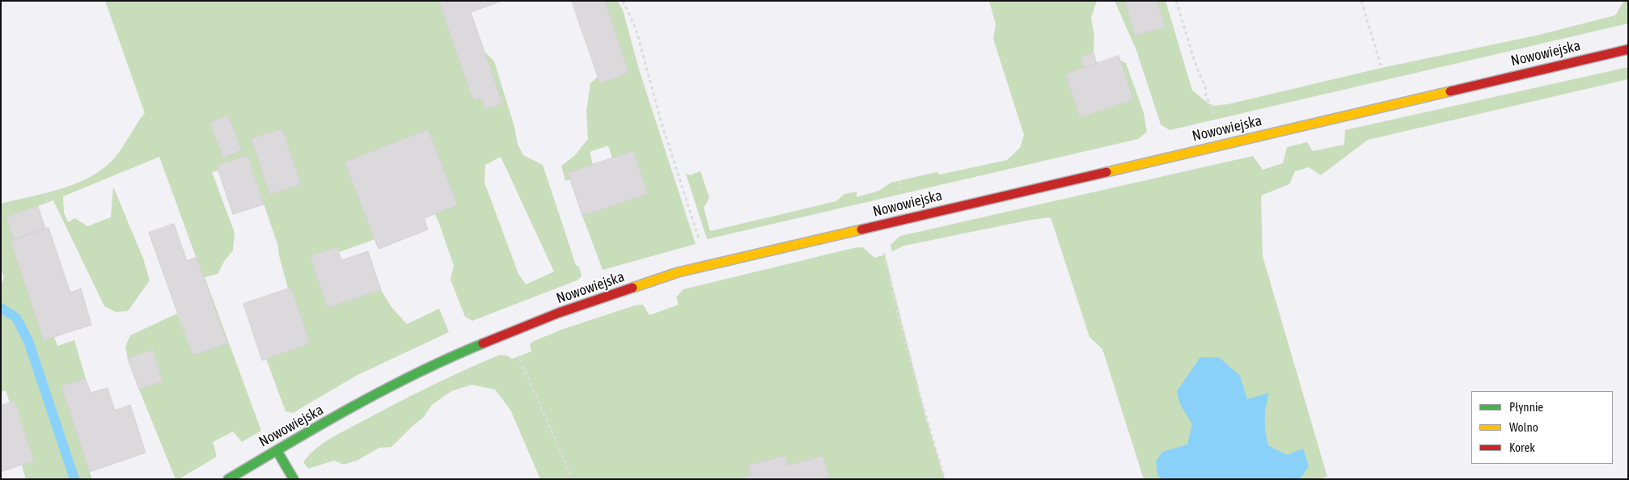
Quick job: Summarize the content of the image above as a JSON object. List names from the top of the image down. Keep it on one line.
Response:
{"streets":{"street":["Nowowiejska"]},"legend":["Płynnie","Wolno","Korek"]}
